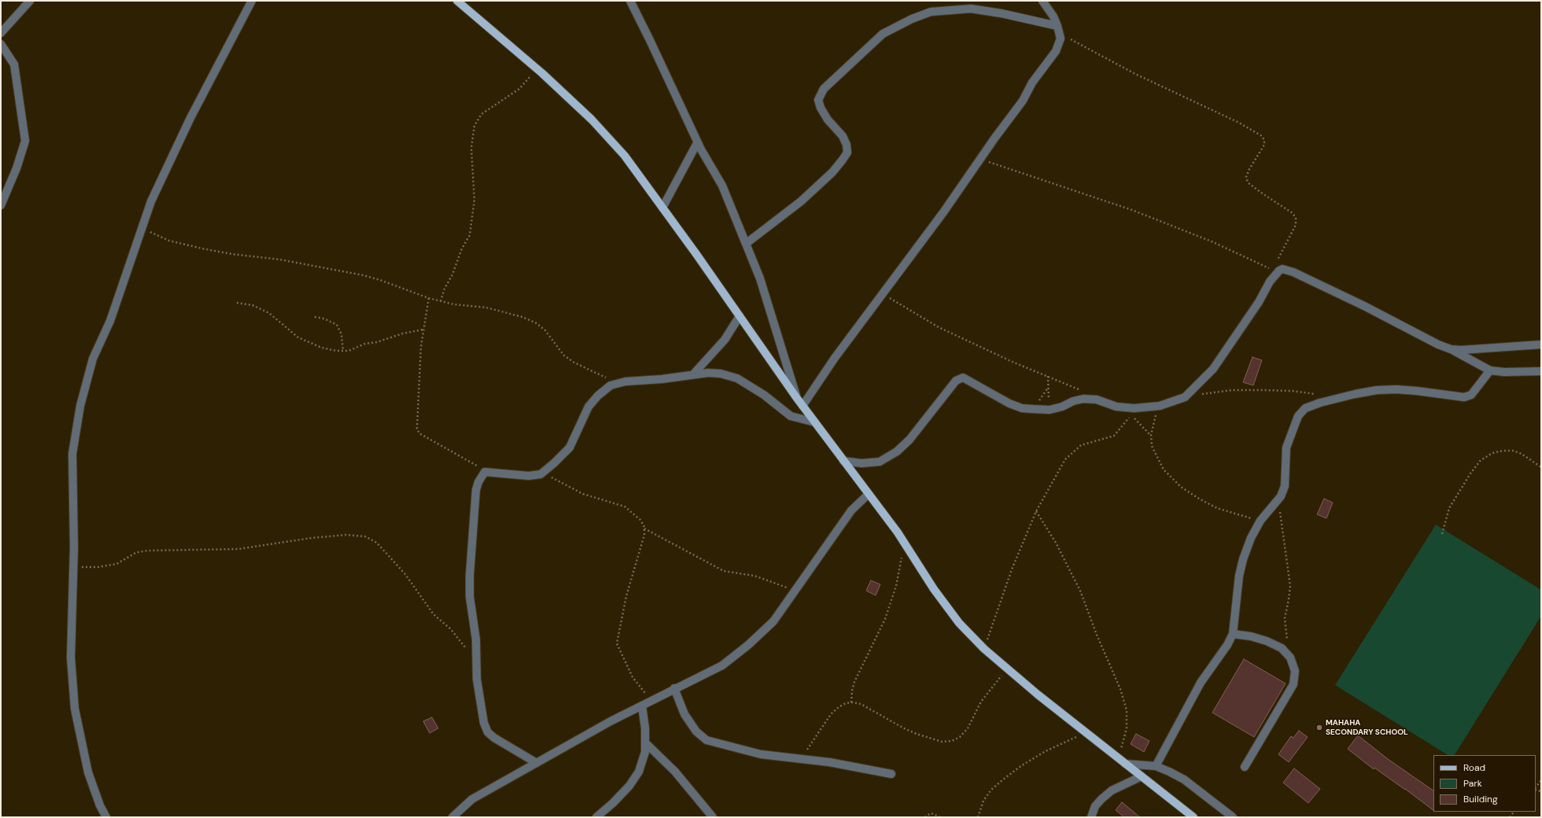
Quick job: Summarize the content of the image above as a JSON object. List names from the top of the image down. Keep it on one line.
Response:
{"places":["MAHAHA SECONDARY SCHOOL"],"legend":["Road","Park","Building"]}
